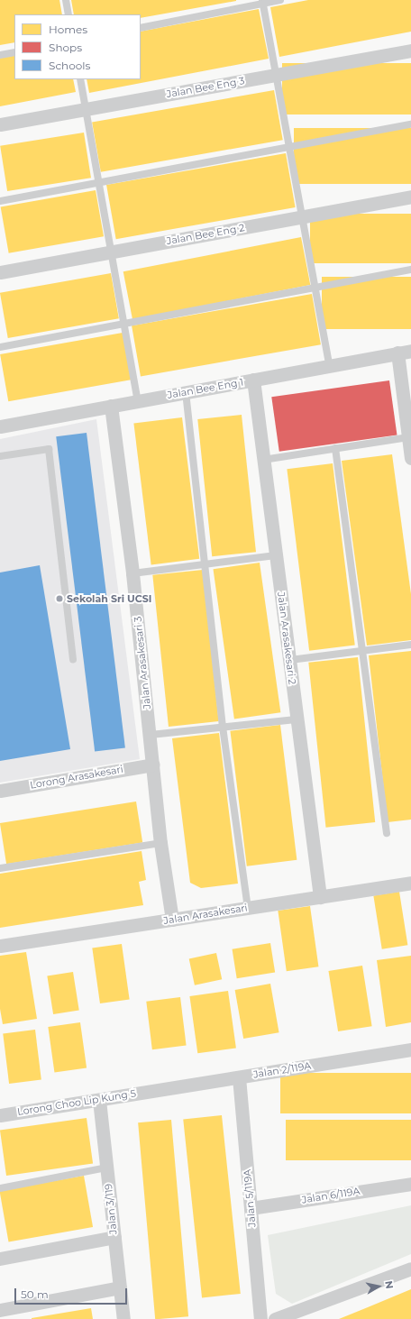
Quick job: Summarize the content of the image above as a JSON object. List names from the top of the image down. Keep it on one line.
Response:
{"streets":{"street":["Jalan Bee Eng 3","Jalan Bee Eng 2","Jalan Bee Eng 1","Jalan Arasakesari 2","Jalan Arasakesari 3","Lorong Arasakesari","Jalan Arasakesari","Jalan 2/119A","Lorong Choo Lip Kung 5","Jalan 6/119A","Jalan 5/119A","Jalan 3/119"]},"crossings":[["Jalan Bee Eng 1","Jalan Arasakesari 2"],["Jalan Bee Eng 1","Jalan Arasakesari 3"],["Jalan Arasakesari 2","Jalan Arasakesari"],["Jalan Arasakesari 3","Lorong Arasakesari"],["Jalan Arasakesari 3","Jalan Arasakesari"],["Jalan 2/119A","Lorong Choo Lip Kung 5"],["Jalan 2/119A","Jalan 5/119A"],["Lorong Choo Lip Kung 5","Jalan 3/119"],["Jalan 6/119A","Jalan 5/119A"]],"places":["Sekolah Sri UCSI"],"legend":["Homes","Shops","Schools"],"scale_bar":"50 m","north":"right"}
